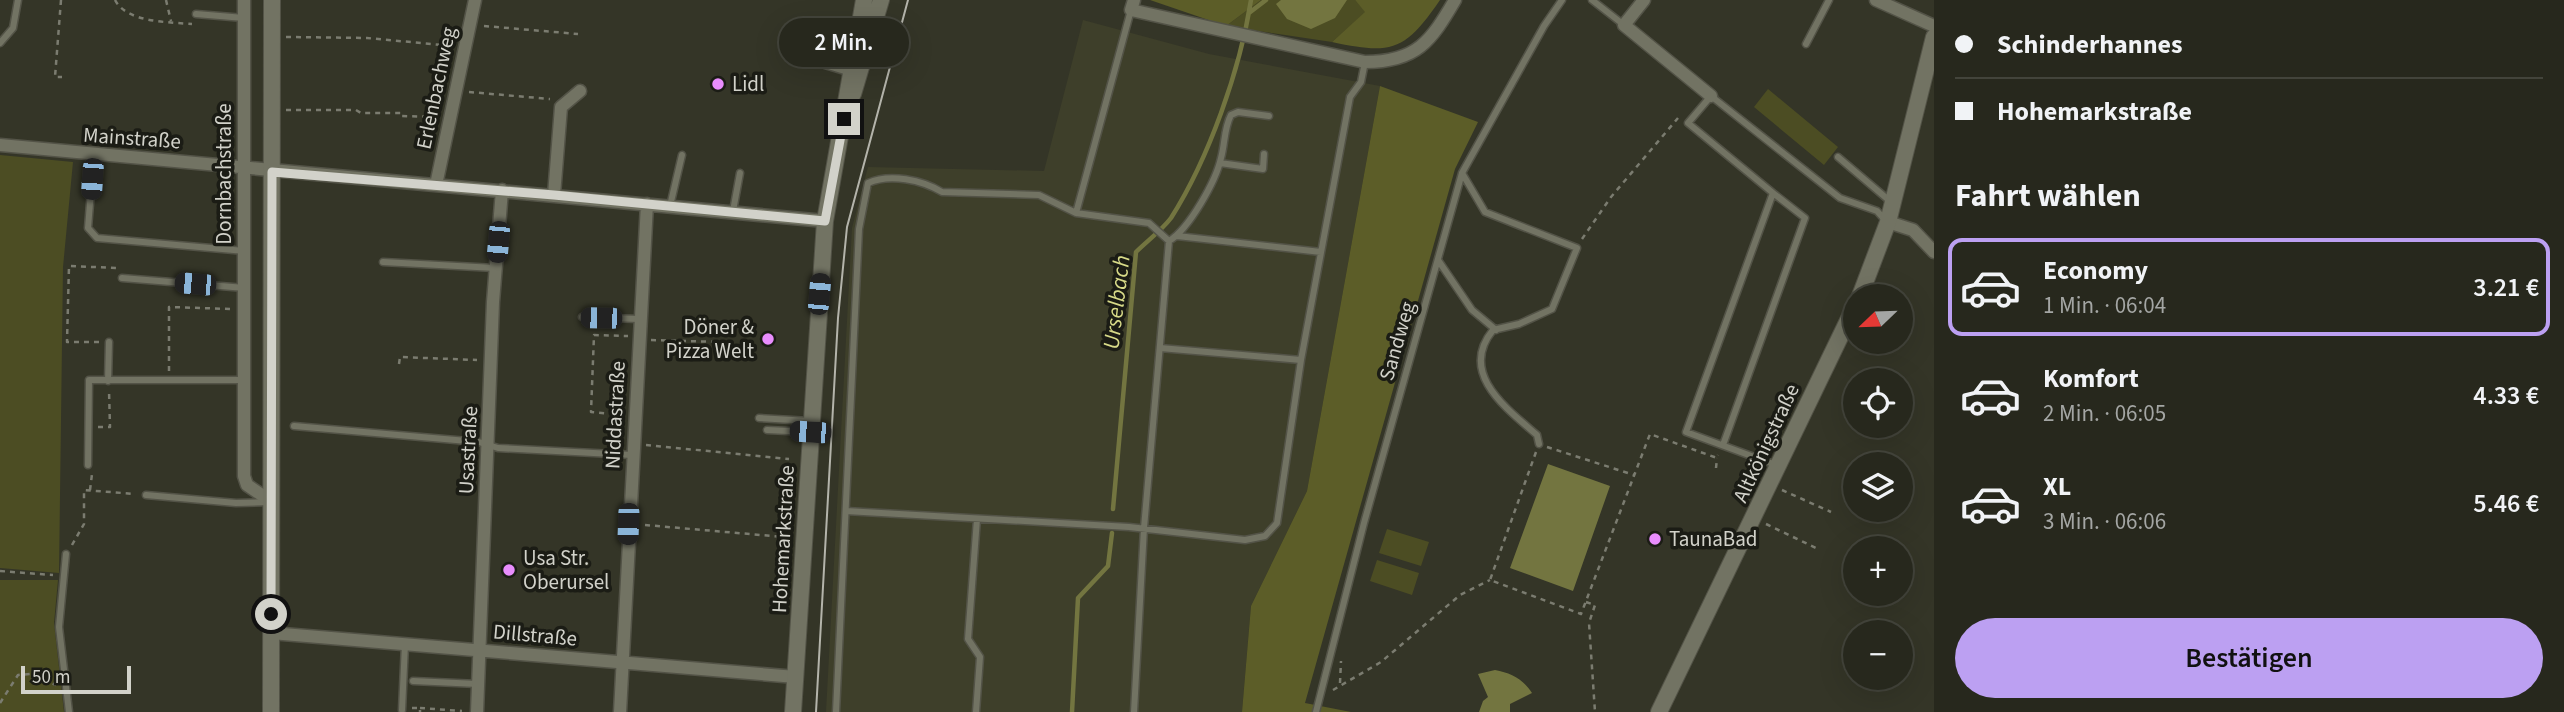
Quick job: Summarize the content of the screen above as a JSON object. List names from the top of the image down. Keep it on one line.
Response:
{"streets":{"street":["Erlenbachweg","Mainstraße","Dornbachstraße","Niddastraße","Altkönigstraße","Usastraße","Hohemarkstraße","Dillstraße"],"lane":["Sandweg"]},"crossings":[["Erlenbachweg","Mainstraße"],["Mainstraße","Dornbachstraße"],["Mainstraße","Niddastraße"],["Mainstraße","Usastraße"],["Mainstraße","Hohemarkstraße"],["Niddastraße","Dillstraße"],["Usastraße","Dillstraße"],["Hohemarkstraße","Dillstraße"]],"water":["Urselbach"],"places":["Lidl","Döner & Pizza Welt","TaunaBad","Usa Str. Oberursel"],"scale_bar":"50 m","north":"bottom left","page":{"banner":["Schinderhannes","Hohemarkstraße"],"bubble":"2 Min.","heading":"Fahrt wählen","list":[{"name":"Economy","note":"1 Min. · 06:04","value":"3.21 €"},{"name":"Komfort","note":"2 Min. · 06:05","value":"4.33 €"},{"name":"XL","note":"3 Min. · 06:06","value":"5.46 €"}],"map_buttons":["+","−"],"buttons":"Bestätigen","scale":"50 m"}}
